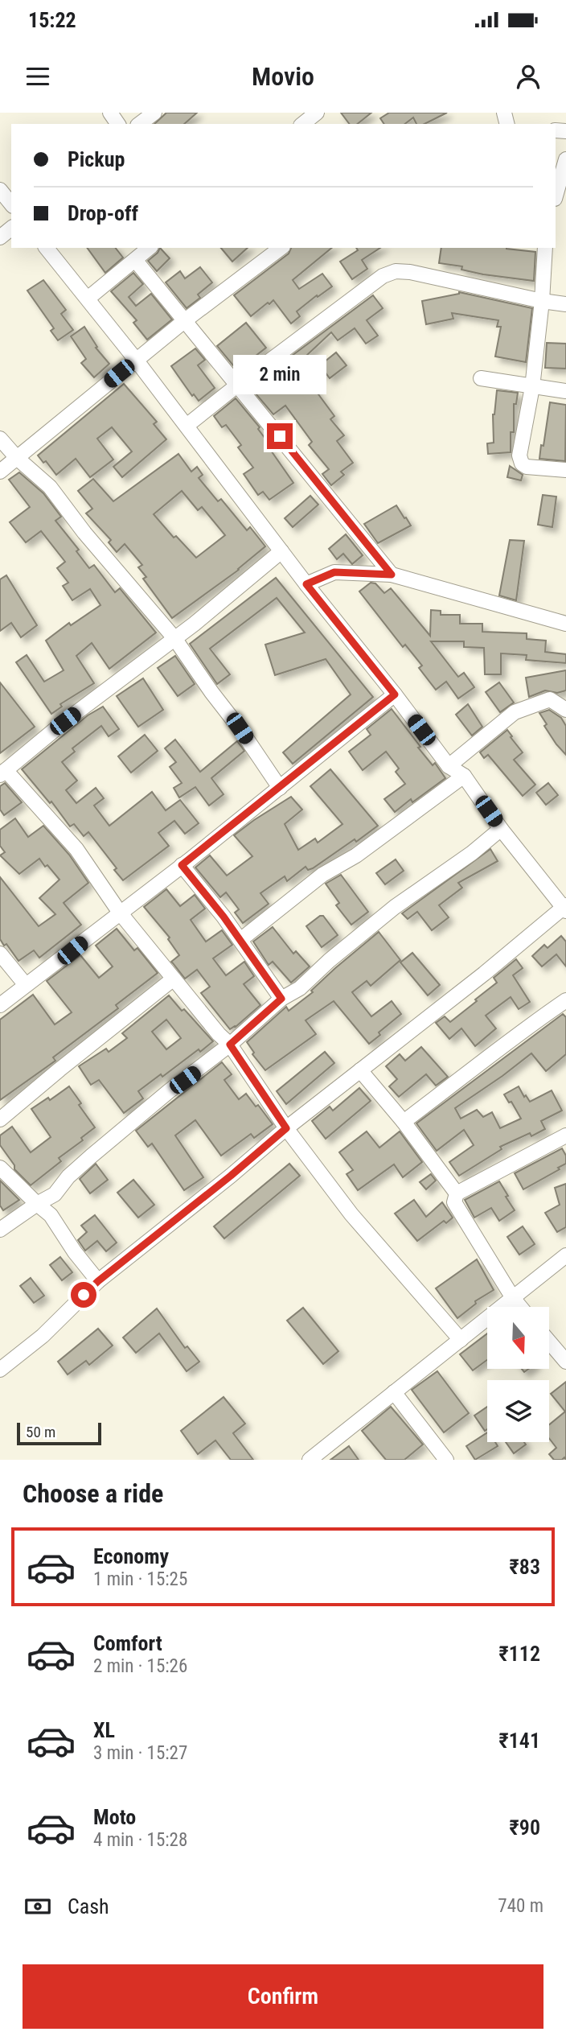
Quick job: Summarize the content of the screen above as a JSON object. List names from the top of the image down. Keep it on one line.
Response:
{"scale_bar":"50 m","north":"bottom","page":{"status":"15:22","header":"Movio","banner":["Pickup","Drop-off"],"bubble":"2 min","scale":"50 m","heading":"Choose a ride","list":[{"name":"Economy","note":"1 min · 15:25","value":"₹83"},{"name":"Comfort","note":"2 min · 15:26","value":"₹112"},{"name":"XL","note":"3 min · 15:27","value":"₹141"},{"name":"Moto","note":"4 min · 15:28","value":"₹90"}],"pay":["Cash","740 m"],"buttons":"Confirm"}}
